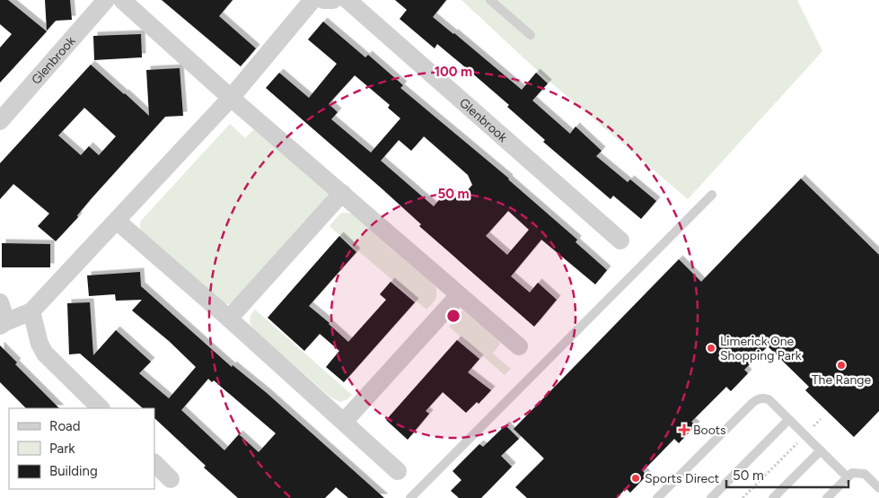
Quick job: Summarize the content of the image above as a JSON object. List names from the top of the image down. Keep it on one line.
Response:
{"streets":{"street":["Glenbrook"]},"places":{"other":["Limerick One Shopping Park","The Range","Sports Direct"],"health":["Boots"]},"legend":["Road","Park","Building"],"scale_bar":"50 m","rings":["100 m","50 m"]}
